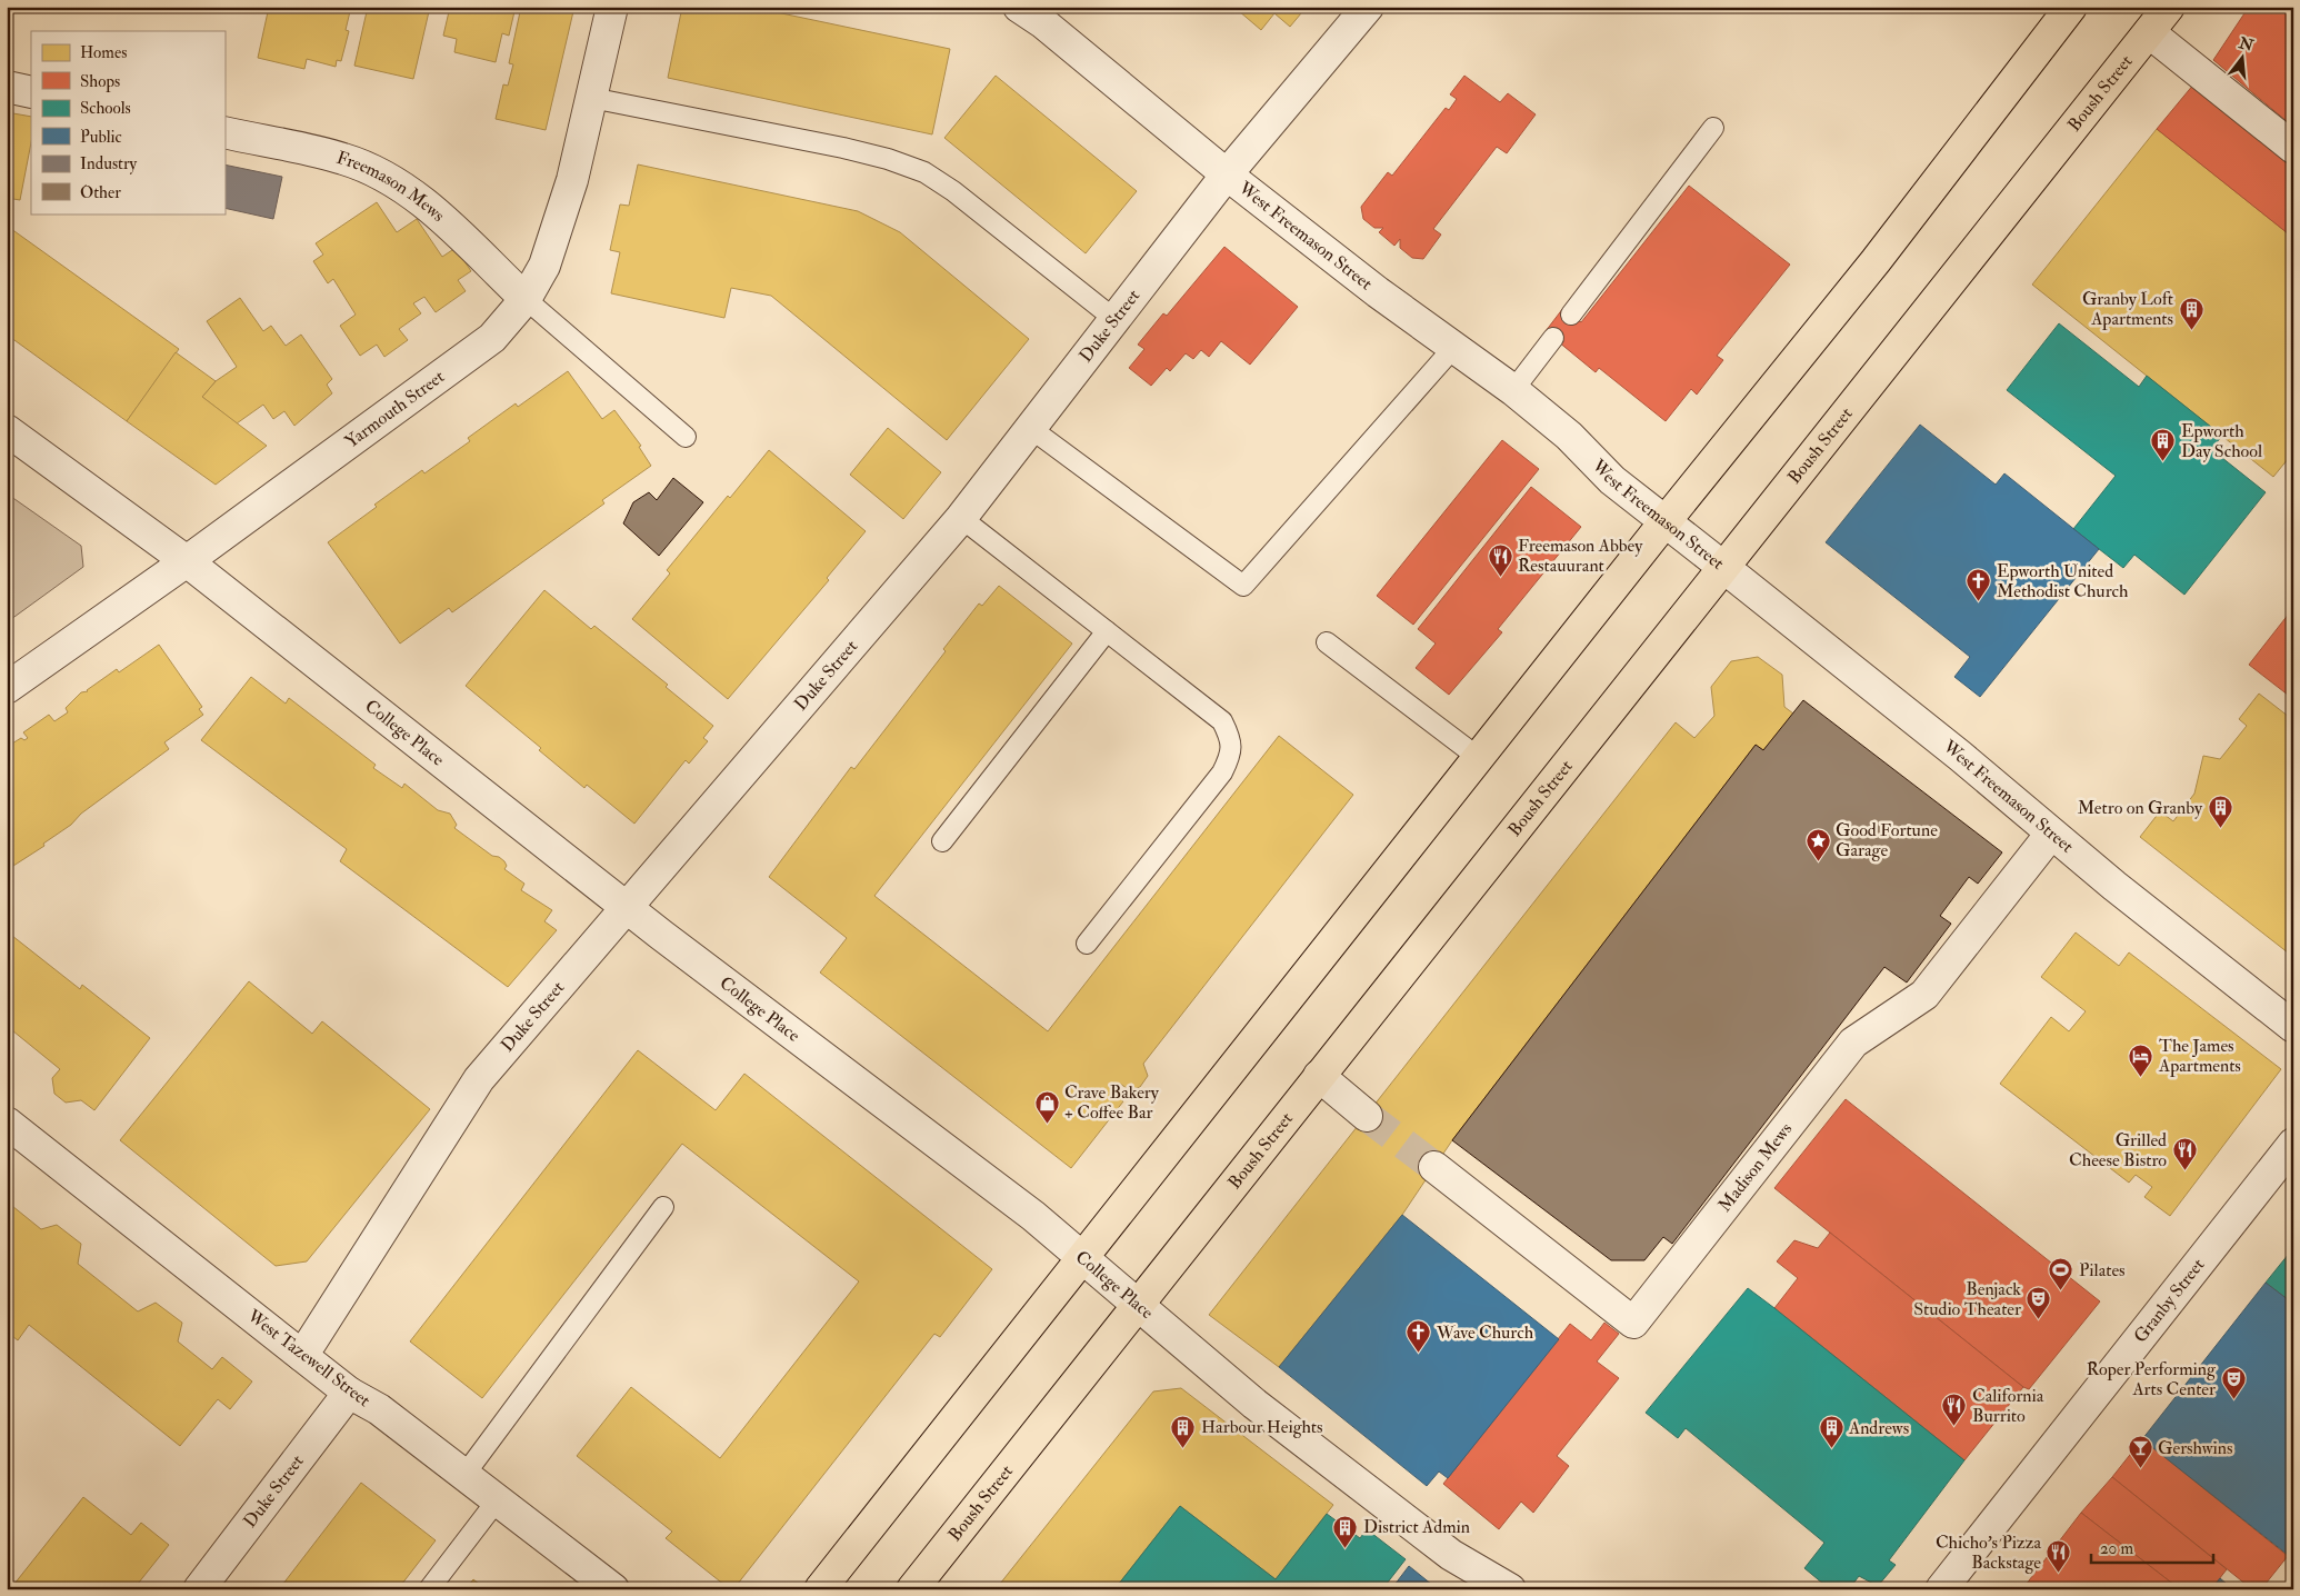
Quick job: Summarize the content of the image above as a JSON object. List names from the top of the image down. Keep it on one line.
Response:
{"streets":{"main road":["Boush Street"],"street":["Freemason Mews","West Freemason Street","Duke Street","Yarmouth Street","College Place","Madison Mews","Granby Street","West Tazewell Street"]},"crossings":[["Boush Street","West Freemason Street"],["Boush Street","College Place"],["Freemason Mews","Yarmouth Street"],["West Freemason Street","Duke Street"],["West Freemason Street","Madison Mews"],["Duke Street","College Place"],["Duke Street","West Tazewell Street"],["Yarmouth Street","College Place"]],"places":{"building":["Granby Loft Apartments","Epworth Day School","Metro on Granby","Harbour Heights","Andrews","District Admin"],"restaurant":["Freemason Abbey Restauurant","Grilled Cheese Bistro","California Burrito","Chicho's Pizza Backstage"],"church":["Epworth United Methodist Church","Wave Church"],"place":["Good Fortune Garage"],"hotel":["The James Apartments"],"shop":["Crave Bakery + Coffee Bar"],"sports":["Pilates"],"theatre":["Benjack Studio Theater","Roper Performing Arts Center"],"bar":["Gershwins"]},"legend":["Homes","Shops","Schools","Public","Industry","Other"],"scale_bar":"20 m","north":"top"}
